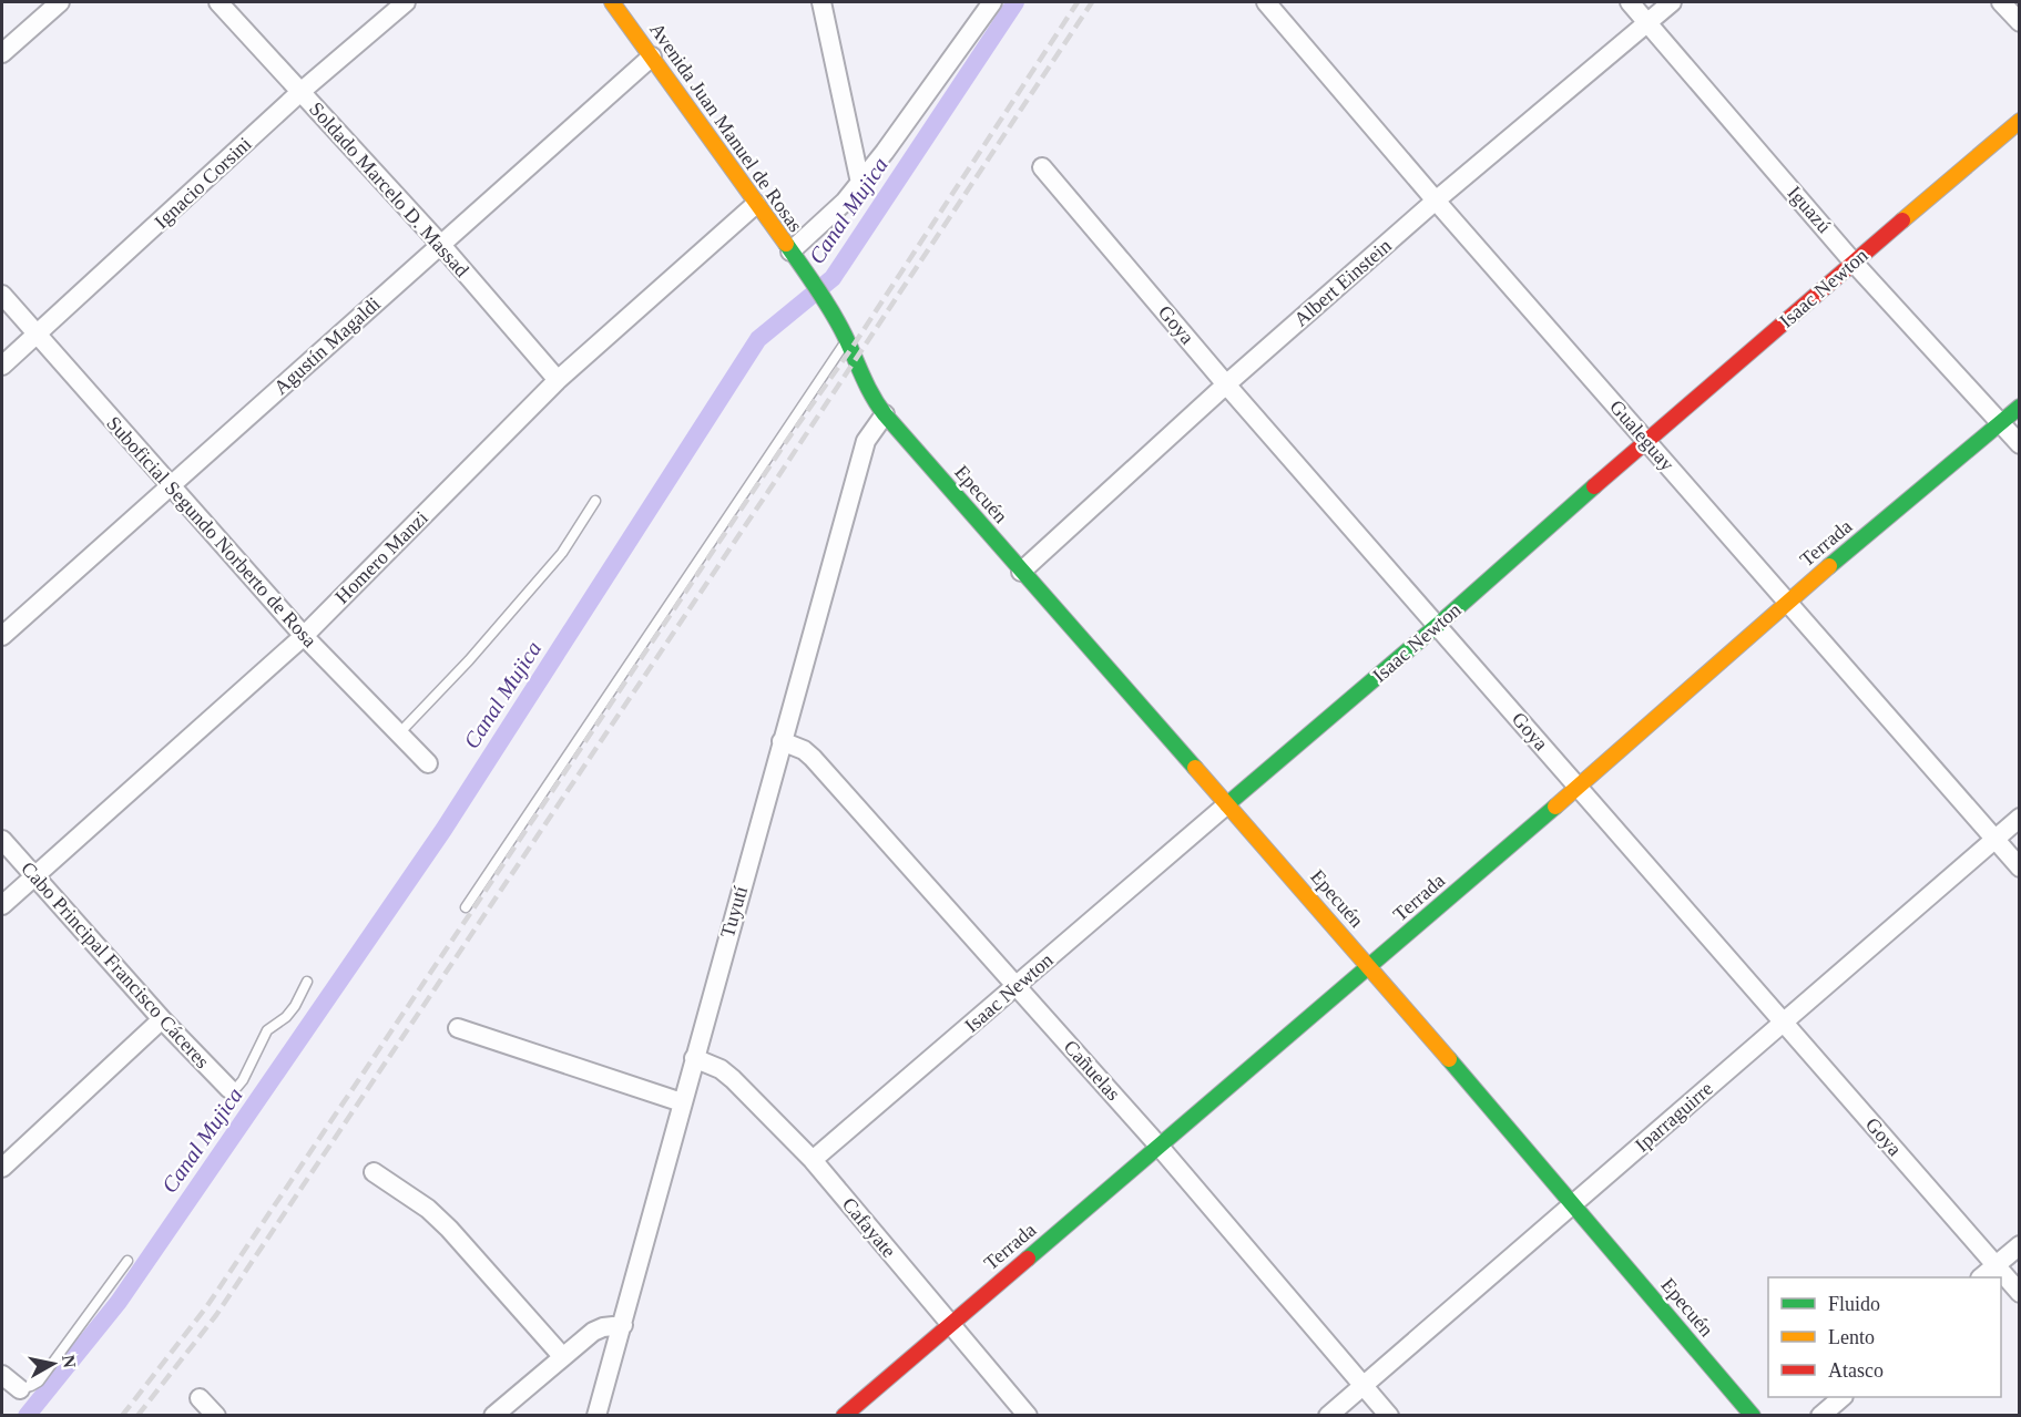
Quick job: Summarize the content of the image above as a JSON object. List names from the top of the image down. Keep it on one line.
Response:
{"streets":{"street":["Avenida Juan Manuel de Rosas","Ignacio Corsini","Soldado Marcelo D. Massad","Iguazú","Albert Einstein","Isaac Newton","Goya","Agustín Magaldi","Gualeguay","Epecuén","Suboficial Segundo Norberto de Rosa","Terrada","Homero Manzi","Tuyutí","Cabo Principal Francisco Cáceres","Cañuelas","Iparraguirre","Cafayate"]},"crossings":[["Avenida Juan Manuel de Rosas","Agustín Magaldi"],["Avenida Juan Manuel de Rosas","Epecuén"],["Avenida Juan Manuel de Rosas","Homero Manzi"],["Avenida Juan Manuel de Rosas","Tuyutí"],["Ignacio Corsini","Soldado Marcelo D. Massad"],["Ignacio Corsini","Suboficial Segundo Norberto de Rosa"],["Soldado Marcelo D. Massad","Agustín Magaldi"],["Soldado Marcelo D. Massad","Homero Manzi"],["Iguazú","Albert Einstein"],["Iguazú","Isaac Newton"],["Iguazú","Terrada"],["Albert Einstein","Goya"],["Albert Einstein","Gualeguay"],["Albert Einstein","Epecuén"],["Isaac Newton","Goya"],["Isaac Newton","Gualeguay"],["Isaac Newton","Epecuén"],["Isaac Newton","Cañuelas"],["Isaac Newton","Cafayate"],["Goya","Terrada"],["Goya","Iparraguirre"],["Agustín Magaldi","Suboficial Segundo Norberto de Rosa"],["Gualeguay","Terrada"],["Gualeguay","Iparraguirre"],["Epecuén","Terrada"],["Epecuén","Tuyutí"],["Epecuén","Iparraguirre"],["Suboficial Segundo Norberto de Rosa","Homero Manzi"],["Terrada","Cañuelas"],["Terrada","Cafayate"],["Homero Manzi","Cabo Principal Francisco Cáceres"],["Tuyutí","Cañuelas"],["Tuyutí","Cafayate"],["Cañuelas","Iparraguirre"]],"water":["Canal Mujica"],"legend":["Fluido","Lento","Atasco"],"north":"right"}
